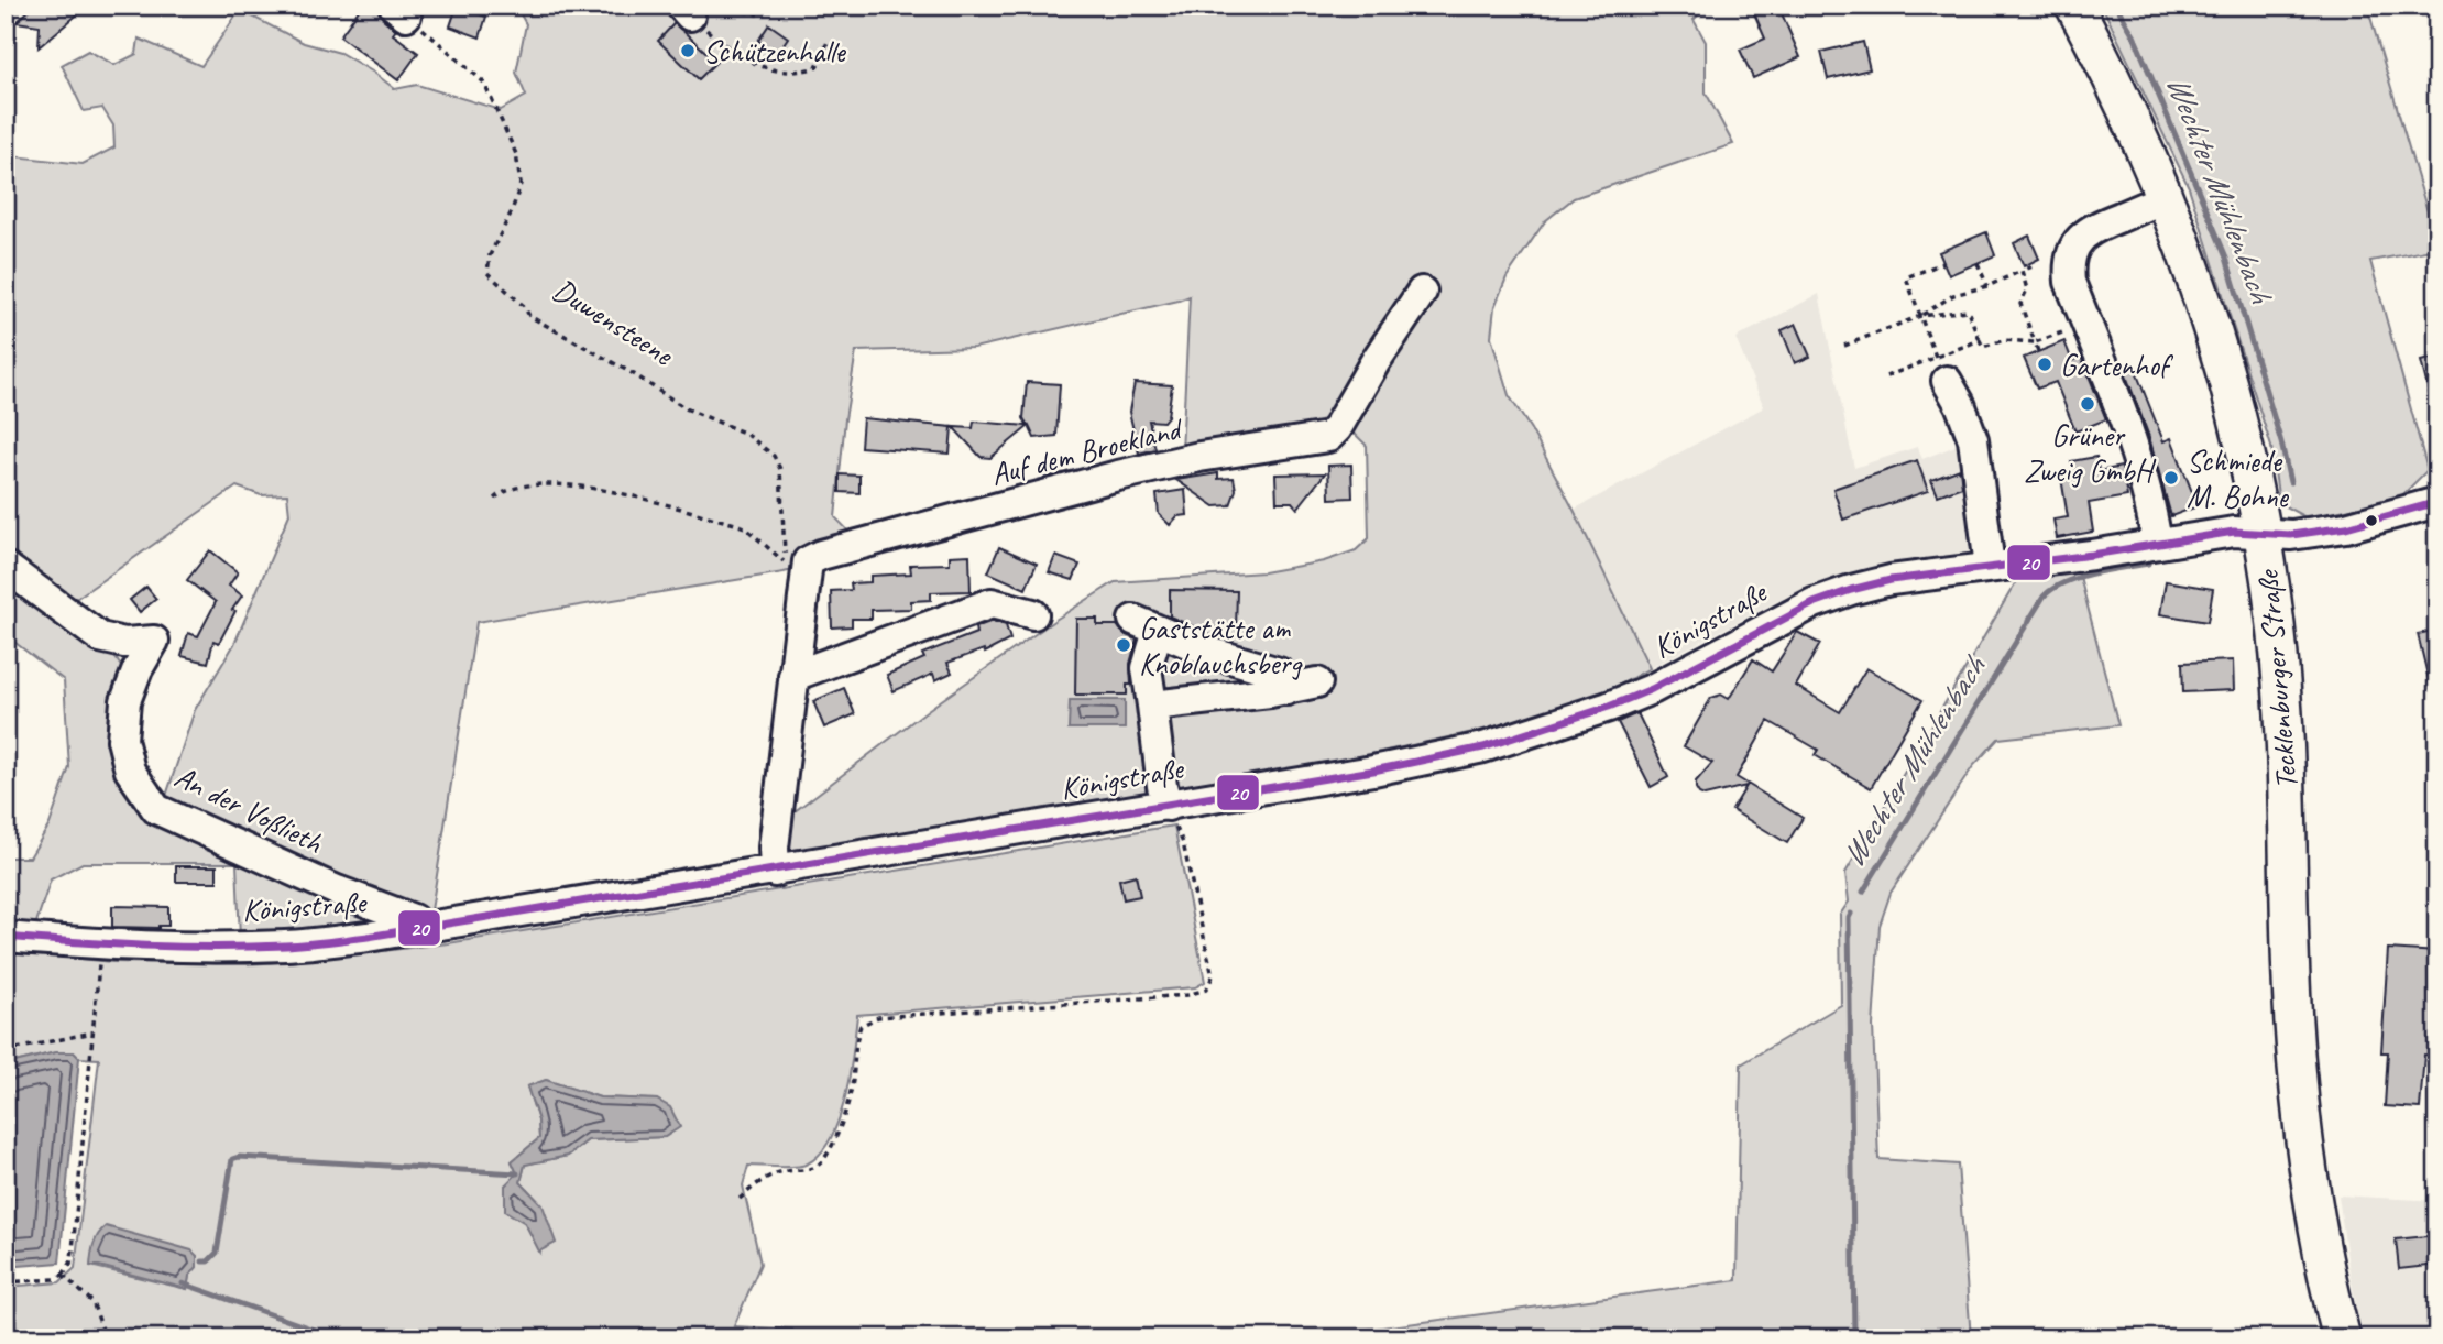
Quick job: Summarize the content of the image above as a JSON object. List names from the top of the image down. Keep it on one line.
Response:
{"streets":{"main road":["Tecklenburger Straße"],"street":["Auf dem Broekland","Königstraße","An der Voßlieth"],"path":["Duwensteene"]},"crossings":[["Auf dem Broekland","Königstraße"],["Königstraße","Tecklenburger Straße"],["Königstraße","An der Voßlieth"]],"water":["Wechter Mühlenbach"],"places":["Schützenhalle","Gartenhof","Grüner Zweig GmbH","Schmiede M. Bohne","Gaststätte am Knoblauchsberg"],"lines":["transit line 20"]}
